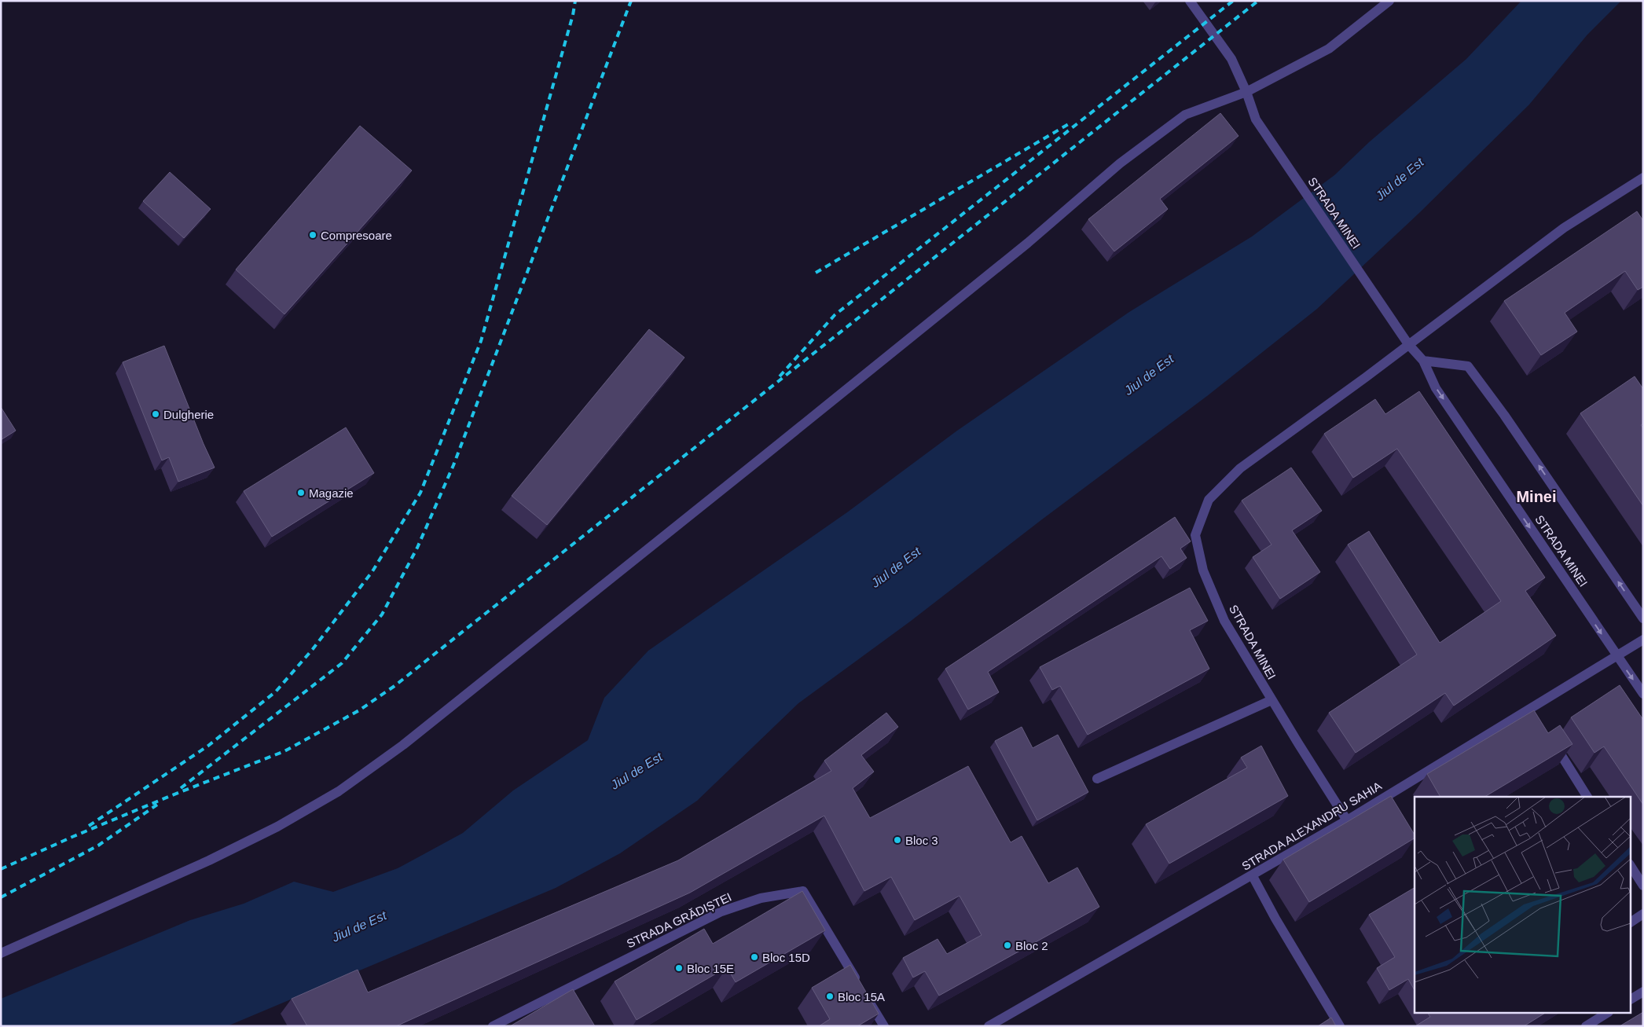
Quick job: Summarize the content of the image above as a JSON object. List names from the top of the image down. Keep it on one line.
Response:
{"streets":{"street":["STRADA MINEI","STRADA ALEXANDRU SAHIA","STRADA GRĂDIȘTEI"]},"crossings":[["STRADA MINEI","STRADA ALEXANDRU SAHIA"]],"districts":["Minei"],"water":["Jiul de Est"],"places":["Compresoare","Dulgherie","Magazie","Bloc 3","Bloc 2","Bloc 15D","Bloc 15E","Bloc 15A"]}
